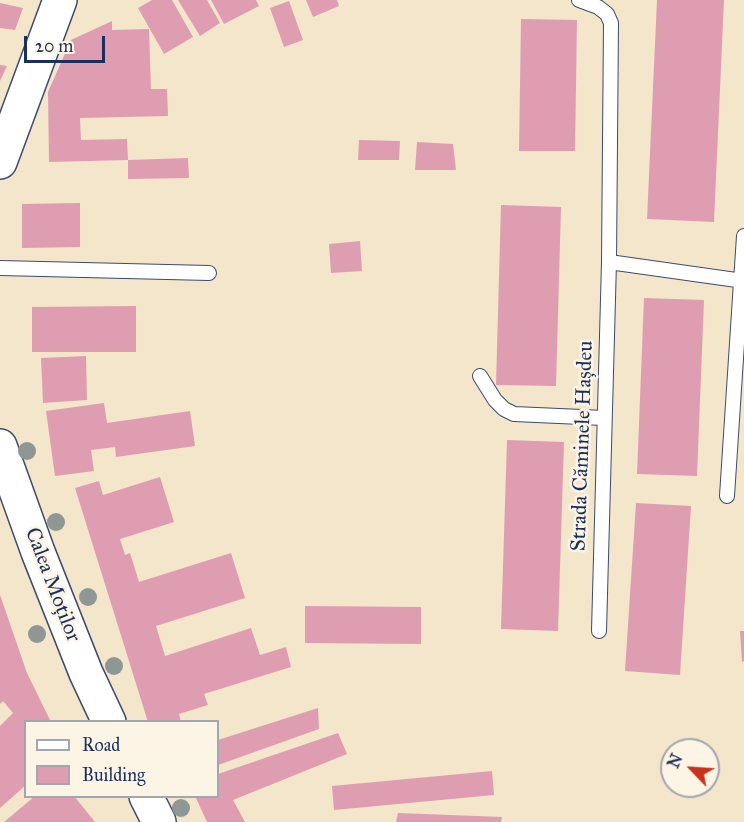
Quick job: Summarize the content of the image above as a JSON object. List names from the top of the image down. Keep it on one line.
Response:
{"streets":{"main road":["Calea Moților"],"lane":["Strada Căminele Hașdeu"]},"legend":["Road","Building"],"scale_bar":"20 m","north":"top left"}
